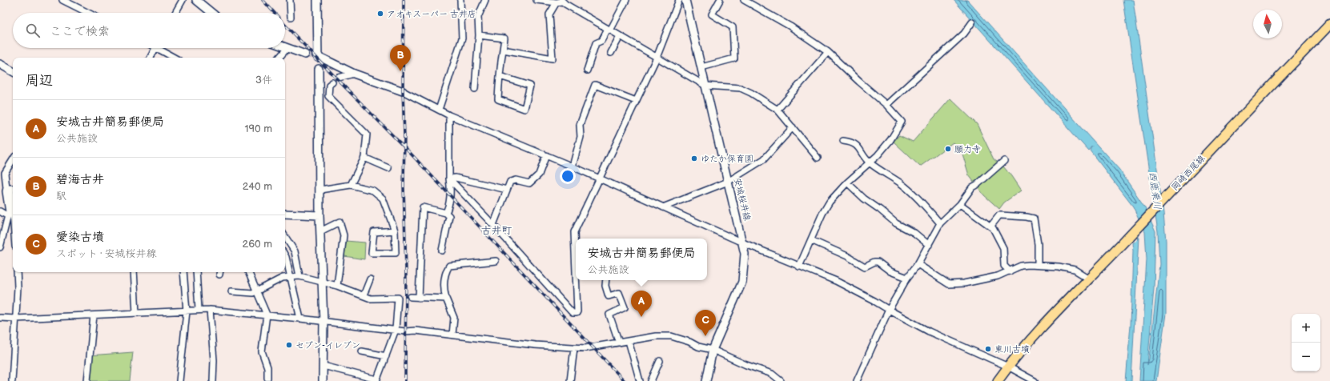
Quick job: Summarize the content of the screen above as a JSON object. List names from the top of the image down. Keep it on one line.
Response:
{"streets":{"main road":["岡崎西尾線"],"street":["安城桜井線"]},"districts":["古井町"],"water":["西鹿乗川"],"places":["アオキスーパー 古井店","願力寺","ゆたか保育園","セブン-イレブン","東川古墳"],"north":"top","page":{"search":"ここで検索","pins":["B","A","C"],"heading":["周辺","3件"],"list":[{"mark":"A","name":"安城古井簡易郵便局","note":"公共施設","value":"190 m"},{"mark":"B","name":"碧海古井","note":"駅","value":"240 m"},{"mark":"C","name":"愛染古墳","note":"スポット · 安城桜井線","value":"260 m"}],"popup":["安城古井簡易郵便局","公共施設"],"map_buttons":["+","−"]}}
